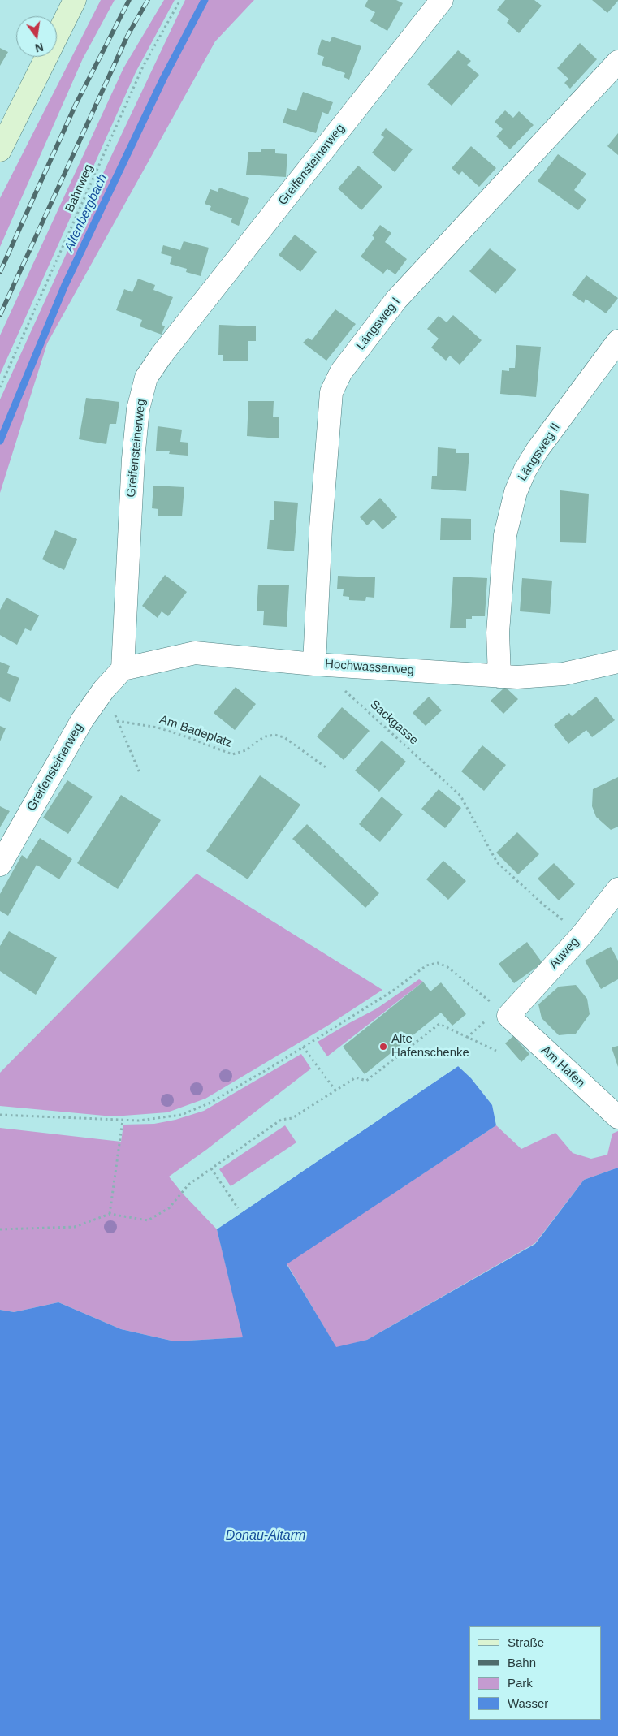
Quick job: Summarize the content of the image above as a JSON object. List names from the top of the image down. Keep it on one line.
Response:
{"streets":{"street":["Greifensteinerweg","Längsweg I","Längsweg II","Hochwasserweg","Auweg","Am Hafen"],"path":["Bahnweg","Sackgasse","Am Badeplatz"]},"crossings":[["Greifensteinerweg","Hochwasserweg"],["Längsweg I","Hochwasserweg"],["Längsweg II","Hochwasserweg"],["Sackgasse","Auweg"],["Auweg","Am Hafen"]],"water":["Altenbergbach","Donau-Altarm"],"places":["Alte Hafenschenke"],"legend":["Straße","Bahn","Park","Wasser"],"north":"bottom"}
